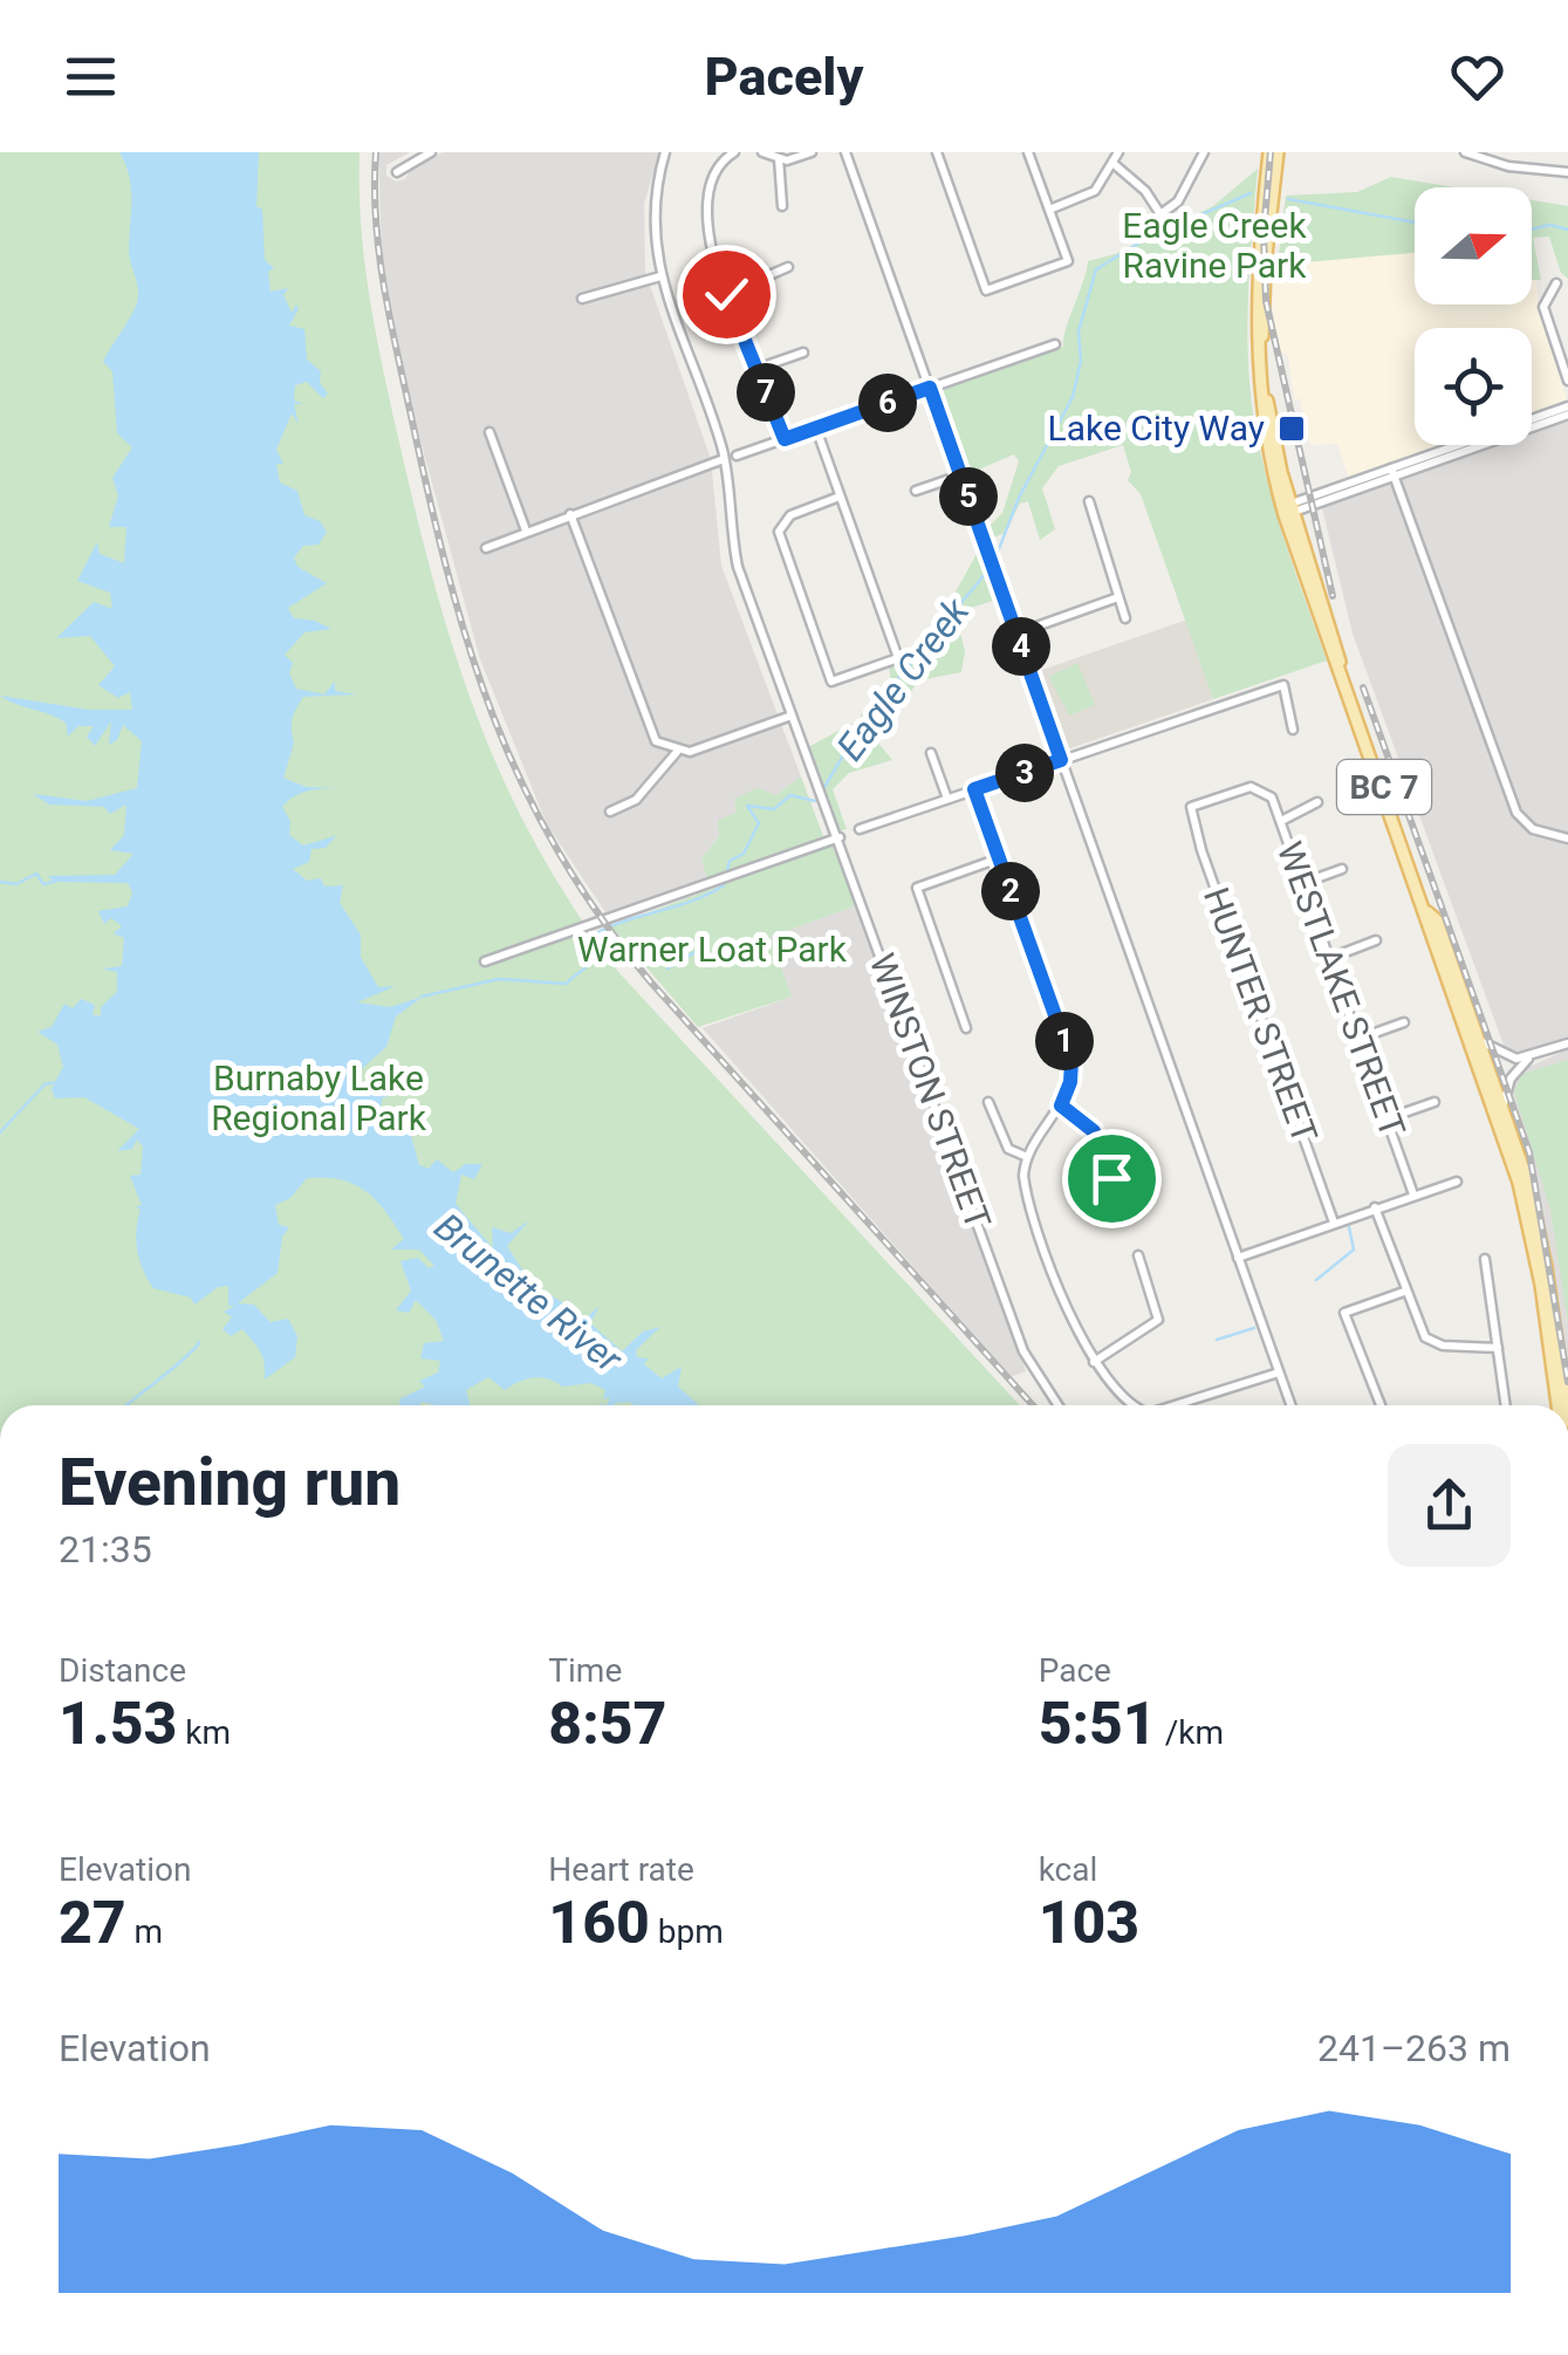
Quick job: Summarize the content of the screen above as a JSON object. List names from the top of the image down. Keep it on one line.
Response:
{"streets":{"main road":["BC 7"],"street":["WESTLAKE STREET","HUNTER STREET","WINSTON STREET"]},"crossings":[["WESTLAKE STREET","HUNTER STREET"]],"water":["Eagle Creek","Brunette River"],"parks":["Eagle Creek Ravine Park","Warner Loat Park","Burnaby Lake Regional Park"],"places":{"transit":["Lake City Way"]},"north":"right","page":{"header":"Pacely","pins":["7","6","5","4","3","2","1"],"heading":["Evening run","21:35"],"stats":[["Distance","1.53 km"],["Time","8:57"],["Pace","5:51 /km"],["Elevation","27 m"],["Heart rate","160 bpm"],["kcal","103"]],"chart":["Elevation","241–263 m"]}}
